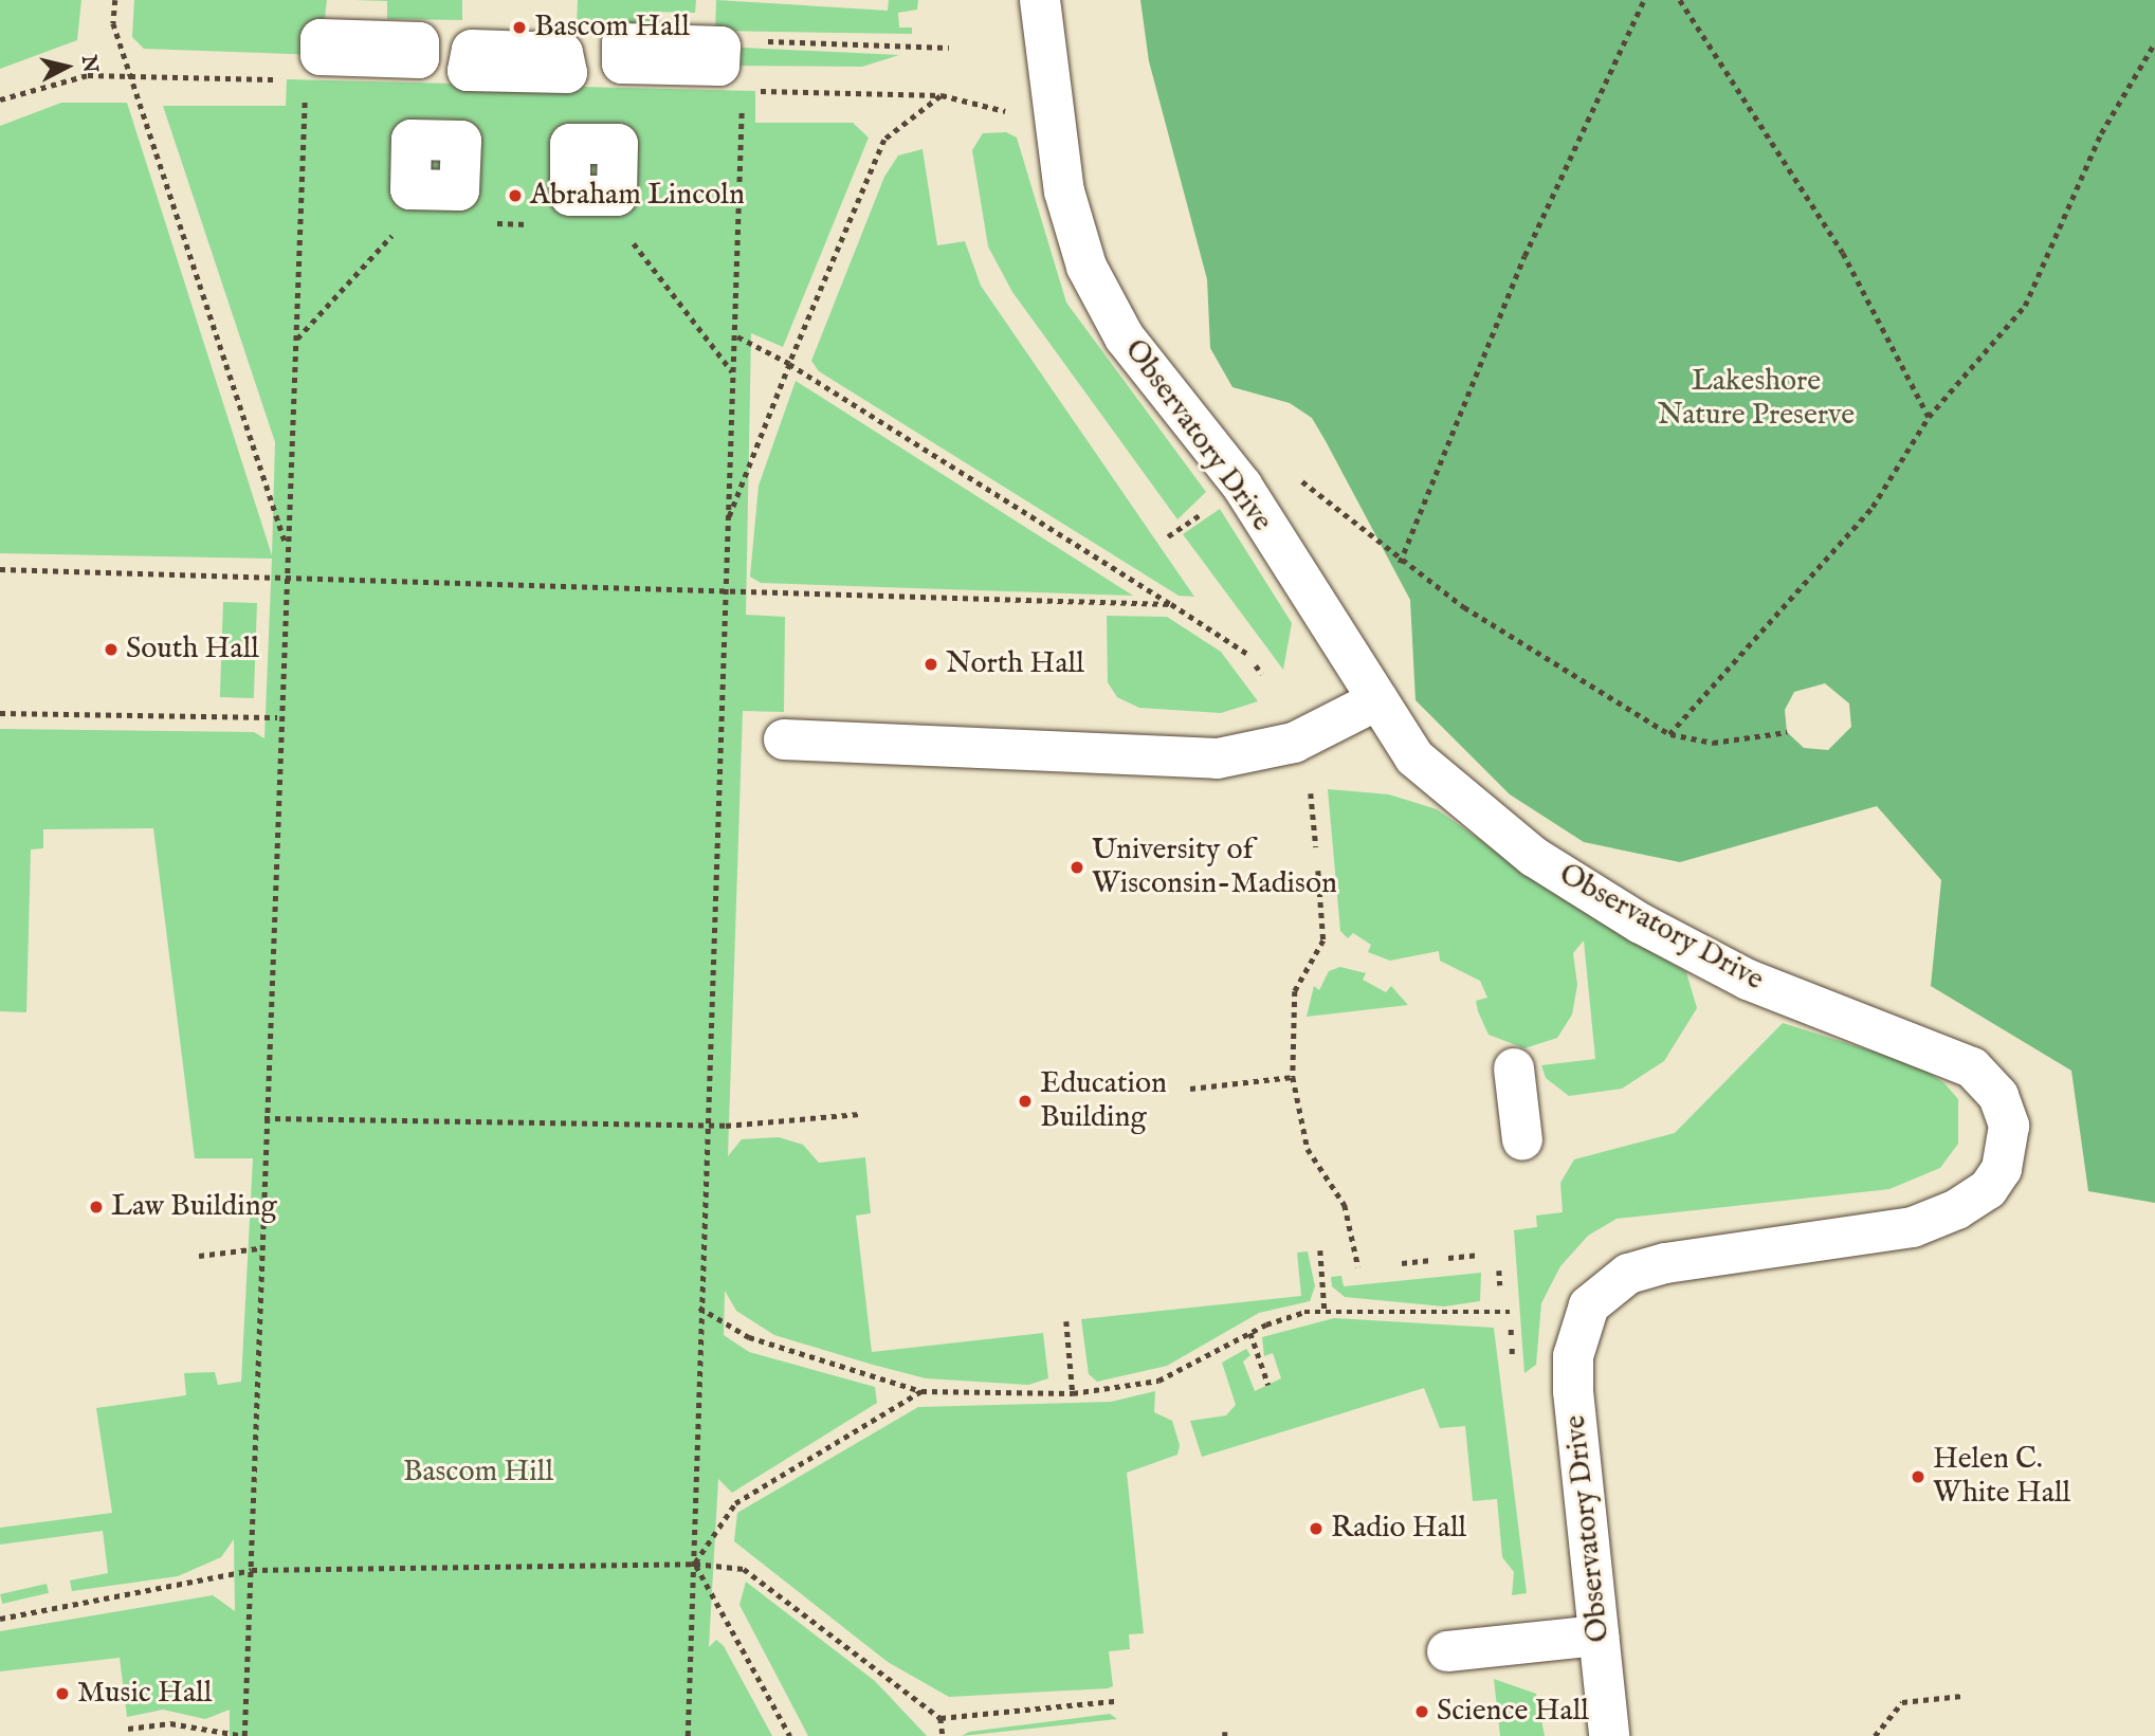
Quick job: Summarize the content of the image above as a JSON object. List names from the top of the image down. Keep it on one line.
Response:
{"streets":{"street":["Observatory Drive"]},"parks":["Lakeshore Nature Preserve","Bascom Hill"],"places":["Bascom Hall","Abraham Lincoln","South Hall","North Hall","University of Wisconsin-Madison","Education Building","Law Building","Helen C. White Hall","Radio Hall","Music Hall","Science Hall"],"north":"right"}
